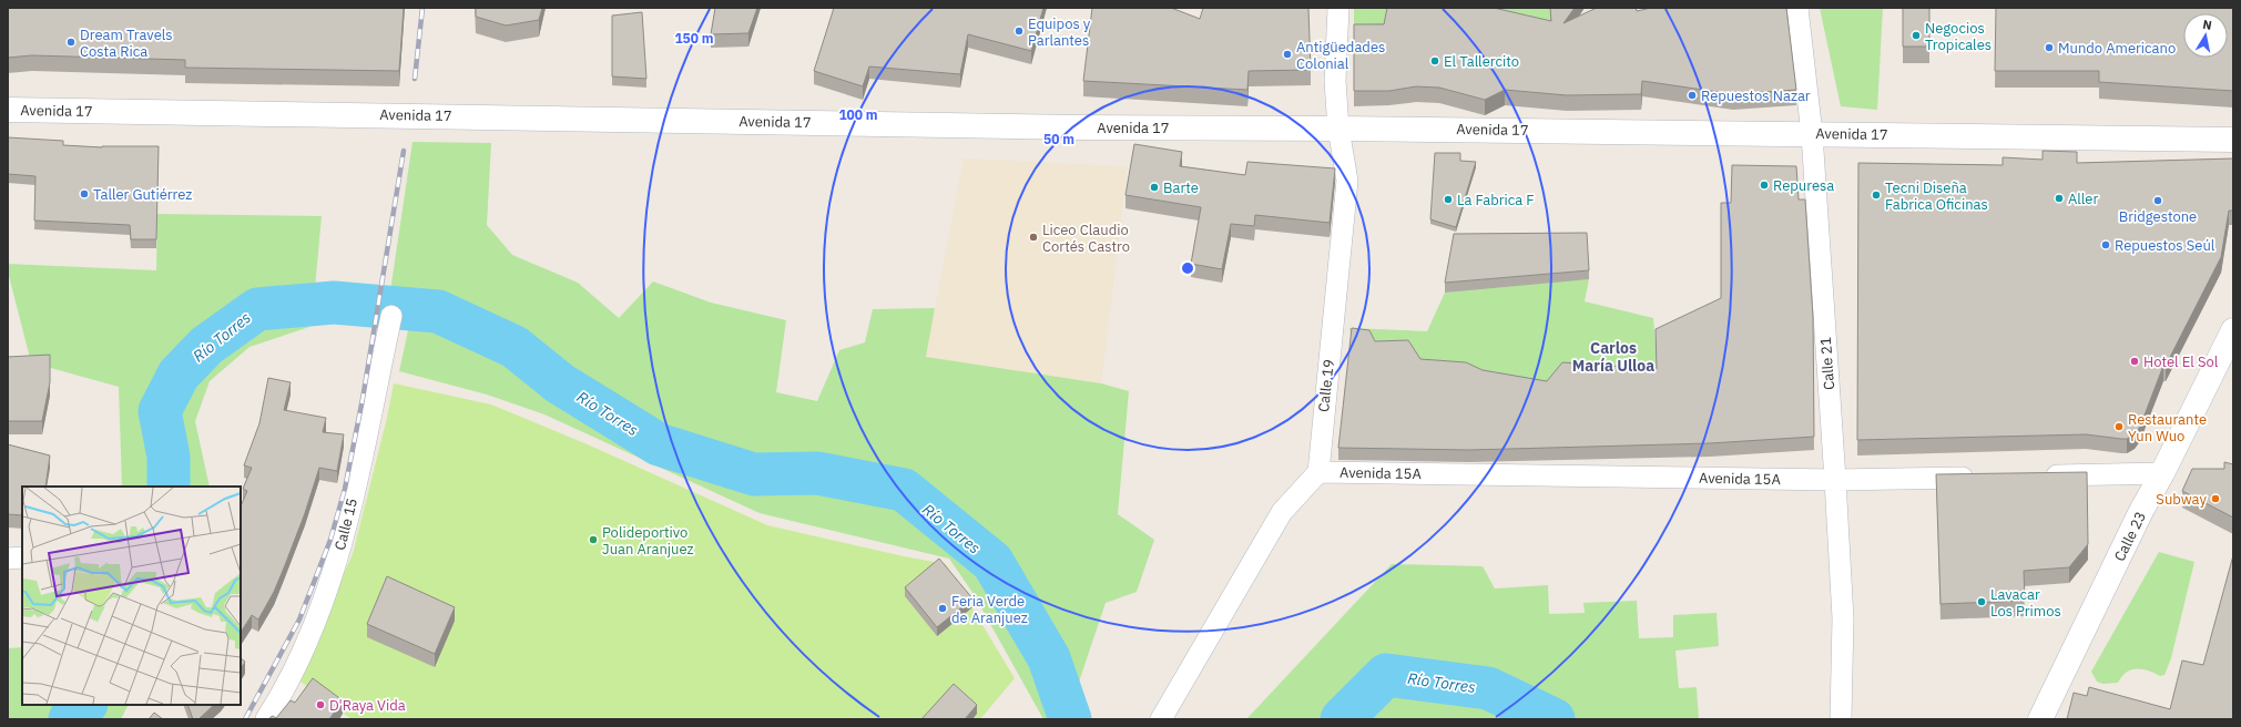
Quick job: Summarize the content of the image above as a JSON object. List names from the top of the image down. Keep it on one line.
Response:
{"streets":{"main road":["Avenida 17","Calle 23"],"street":["Calle 21","Calle 19","Avenida 15A","Calle 15"]},"crossings":[["Avenida 17","Calle 21"],["Avenida 17","Calle 19"],["Calle 21","Avenida 15A"],["Calle 19","Avenida 15A"]],"districts":["Carlos María Ulloa"],"water":["Río Torres"],"places":["Equipos y Parlantes","Negocios Tropicales","Dream Travels Costa Rica","Mundo Americano","Antigüedades Colonial","El Tallercito","Repuestos Nazar","Repuresa","Barte","Taller Gutiérrez","Tecni Diseña Fabrica Oficinas","Aller","La Fabrica F","Bridgestone","Liceo Claudio Cortés Castro","Repuestos Seúl","Hotel El Sol","Restaurante Yun Wuo","Subway","Polideportivo Juan Aranjuez","Lavacar Los Primos","Feria Verde de Aranjuez","D'Raya Vida"],"north":"top","rings":["150 m","100 m","50 m"]}
